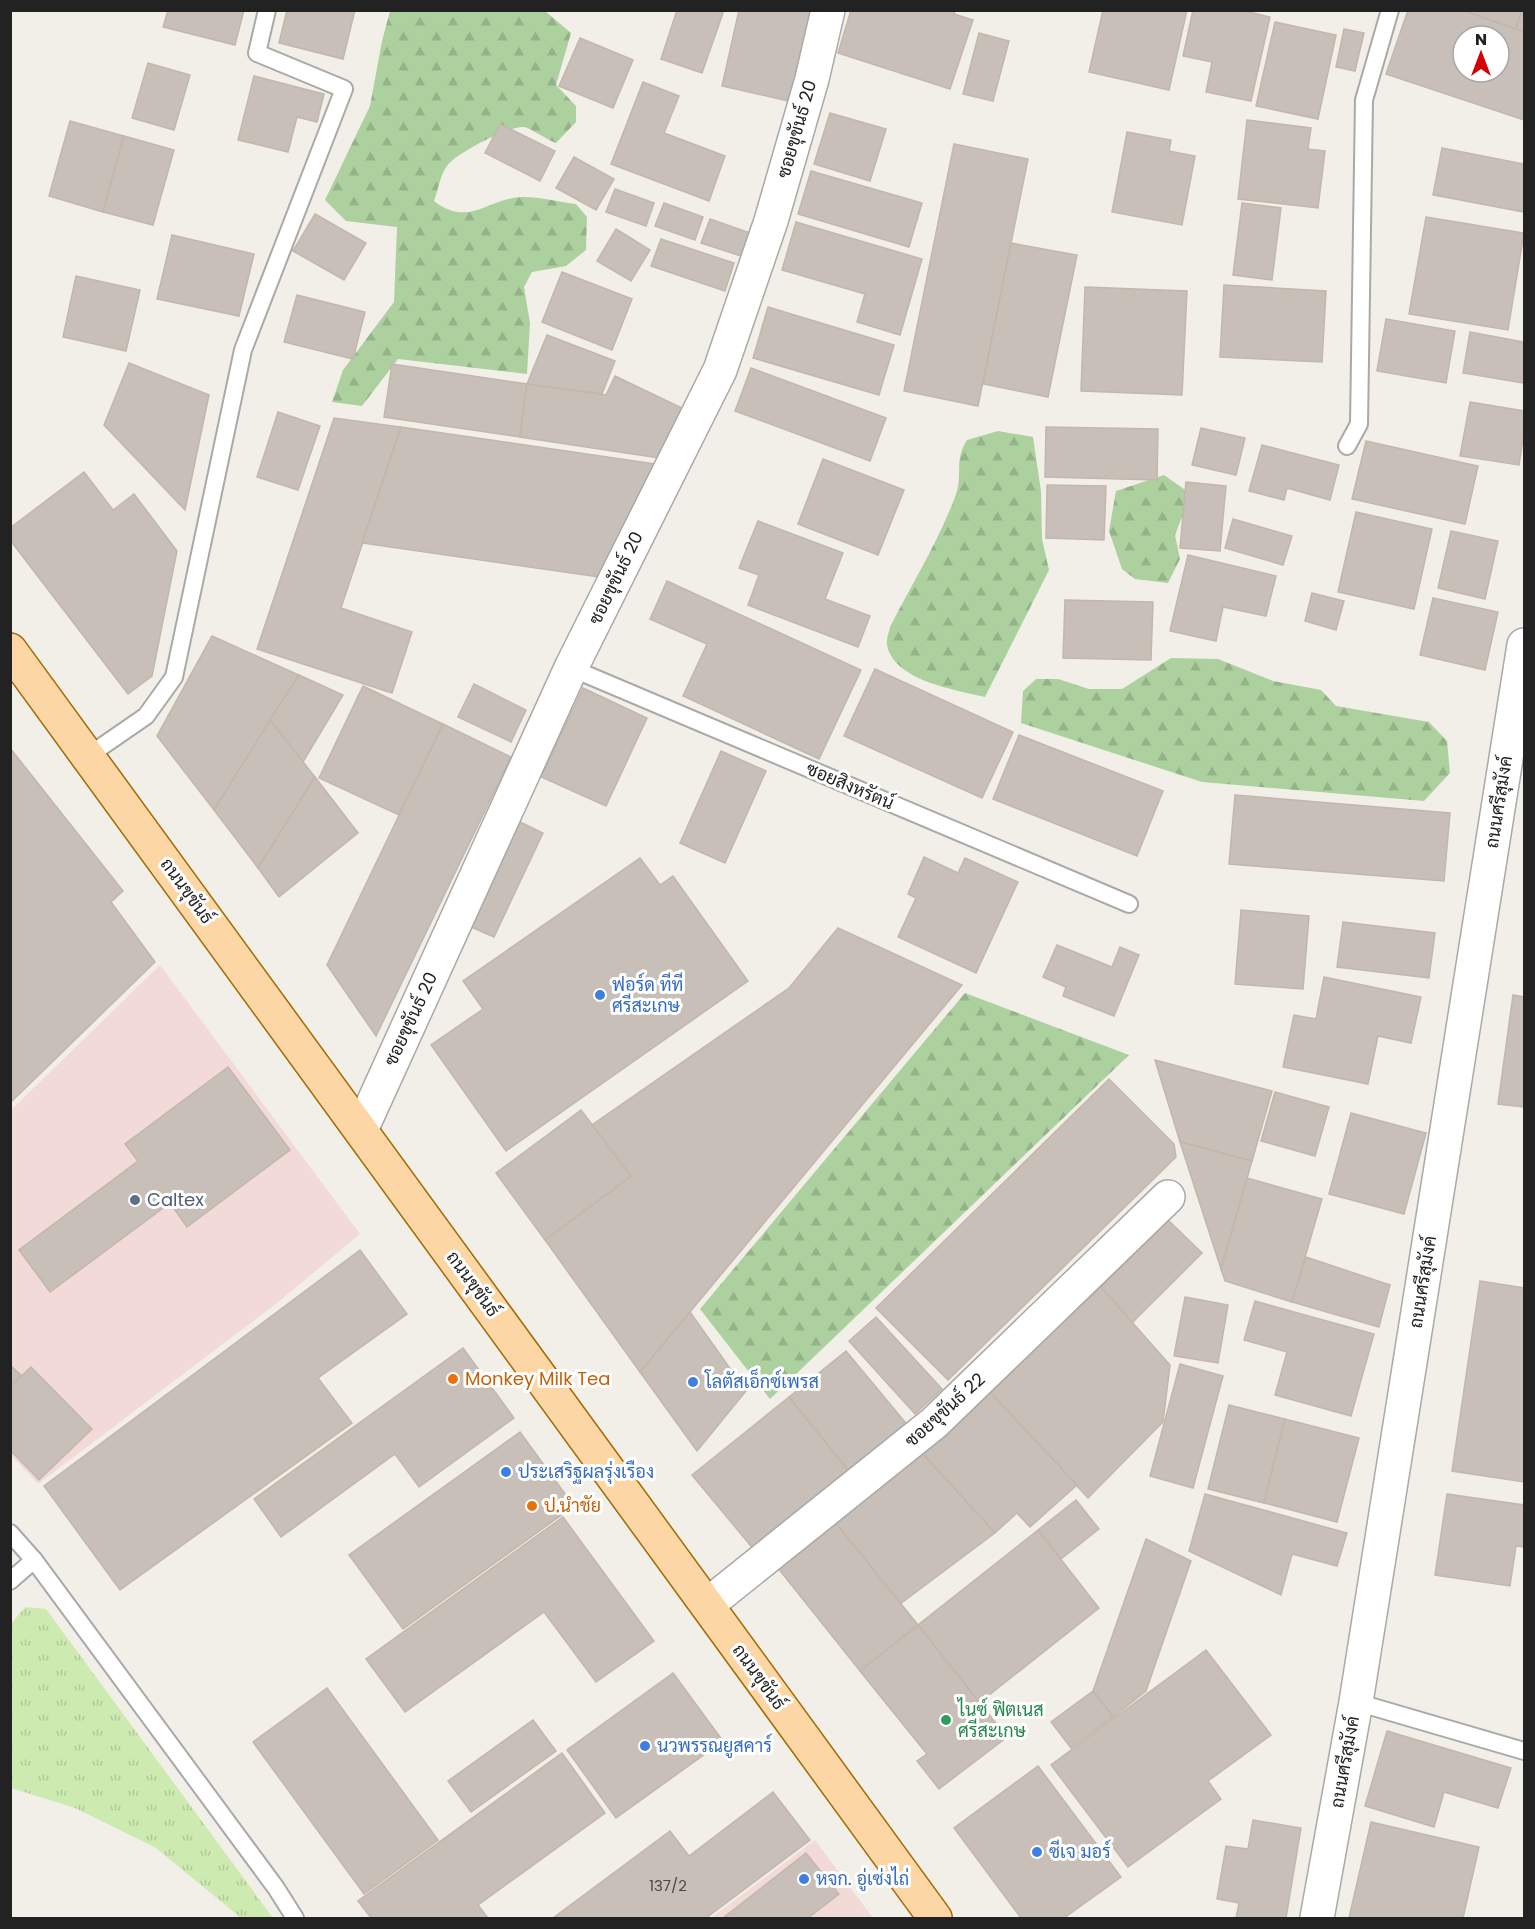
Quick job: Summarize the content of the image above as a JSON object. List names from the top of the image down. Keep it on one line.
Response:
{"streets":{"main road":["ถนนขุขันธ์"],"street":["ซอยขุขันธ์ 20","ถนนศรีสุมังค์","ซอยขุขันธ์ 22"],"lane":["ซอยสิงหรัตน์"]},"crossings":[["ซอยขุขันธ์ 20","ซอยสิงหรัตน์"],["ซอยขุขันธ์ 20","ถนนขุขันธ์"],["ถนนขุขันธ์","ซอยขุขันธ์ 22"]],"places":["ฟอร์ด ทีที ศรีสะเกษ","Caltex","Monkey Milk Tea","โลตัสเอ็กซ์เพรส","ประเสริฐผลรุ่งเรือง","ป.นำชัย","ไนซ์ ฟิตเนส ศรีสะเกษ","นวพรรณยูสคาร์","ซีเจ มอร์","หจก. อู่เซ่งไถ่"],"house_numbers":["137/2"],"north":"top"}
